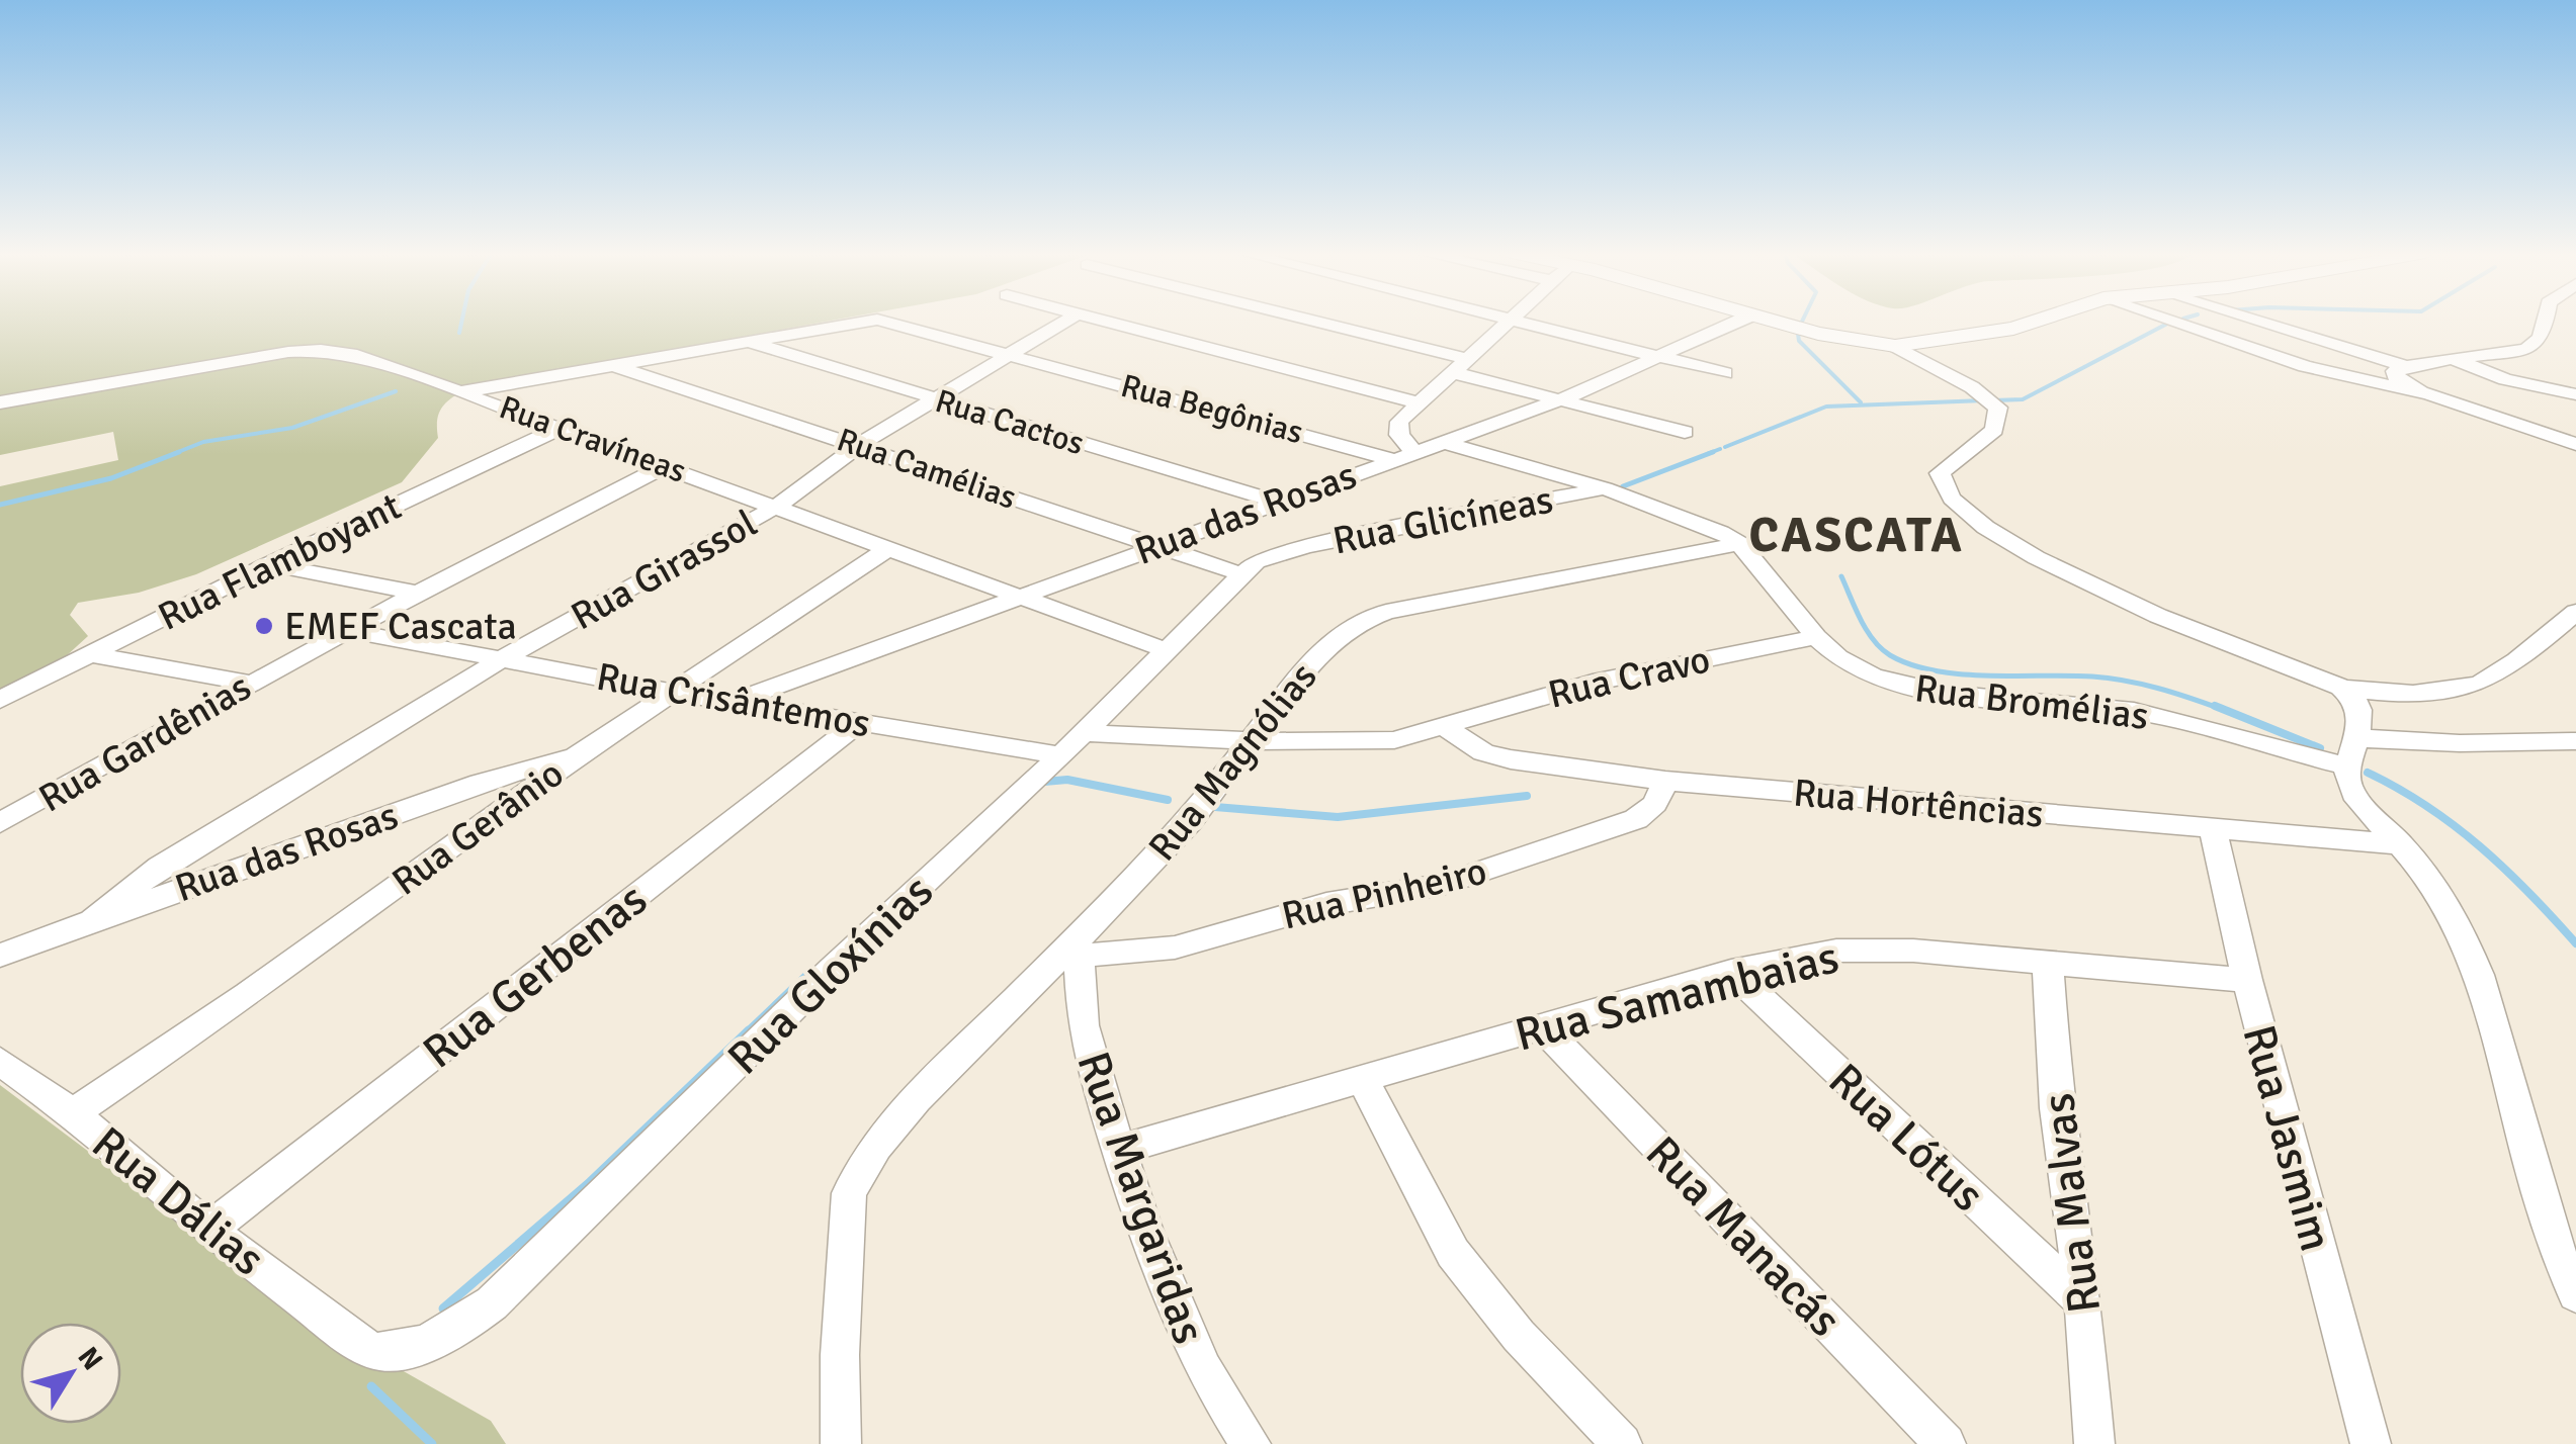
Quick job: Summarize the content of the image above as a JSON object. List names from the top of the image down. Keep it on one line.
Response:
{"streets":{"street":["Rua Begônias","Rua Cactos","Rua Cravíneas","Rua Camélias","Rua das Rosas","Rua Glicíneas","Rua Flamboyant","Rua Girassol","Rua Cravo","Rua Crisântemos","Rua Bromélias","Rua Gardênias","Rua Magnólias","Rua Hortências","Rua Gerânio","Rua Pinheiro","Rua Gloxínias","Rua Gerbenas","Rua Samambaias","Rua Lótus","Rua Jasmim","Rua Margaridas","Rua Dálias","Rua Malvas","Rua Manacás"]},"crossings":[["Rua Begônias","Rua Cactos"],["Rua Begônias","Rua Cravíneas"],["Rua Begônias","Rua Camélias"],["Rua Begônias","Rua das Rosas"],["Rua Begônias","Rua Girassol"],["Rua Cactos","Rua das Rosas"],["Rua Cactos","Rua Girassol"],["Rua Cravíneas","Rua das Rosas"],["Rua Cravíneas","Rua Flamboyant"],["Rua Cravíneas","Rua Girassol"],["Rua Cravíneas","Rua Gardênias"],["Rua Cravíneas","Rua Gerânio"],["Rua Cravíneas","Rua Gloxínias"],["Rua Camélias","Rua das Rosas"],["Rua Camélias","Rua Girassol"],["Rua Camélias","Rua Gloxínias"],["Rua das Rosas","Rua Girassol"],["Rua das Rosas","Rua Crisântemos"],["Rua das Rosas","Rua Bromélias"],["Rua das Rosas","Rua Gerânio"],["Rua Glicíneas","Rua Bromélias"],["Rua Glicíneas","Rua Gloxínias"],["Rua Girassol","Rua Crisântemos"],["Rua Cravo","Rua Bromélias"],["Rua Cravo","Rua Magnólias"],["Rua Cravo","Rua Hortências"],["Rua Cravo","Rua Gloxínias"],["Rua Crisântemos","Rua Gardênias"],["Rua Crisântemos","Rua Gerânio"],["Rua Crisântemos","Rua Gloxínias"],["Rua Crisântemos","Rua Gerbenas"],["Rua Bromélias","Rua Magnólias"],["Rua Magnólias","Rua Pinheiro"],["Rua Magnólias","Rua Margaridas"],["Rua Hortências","Rua Pinheiro"],["Rua Hortências","Rua Jasmim"],["Rua Gerânio","Rua Dálias"],["Rua Pinheiro","Rua Margaridas"],["Rua Gloxínias","Rua Dálias"],["Rua Gerbenas","Rua Dálias"],["Rua Samambaias","Rua Lótus"],["Rua Samambaias","Rua Jasmim"],["Rua Samambaias","Rua Margaridas"],["Rua Samambaias","Rua Malvas"],["Rua Samambaias","Rua Manacás"],["Rua Lótus","Rua Malvas"]],"districts":["CASCATA"],"places":["EMEF Cascata"],"north":"top right"}
